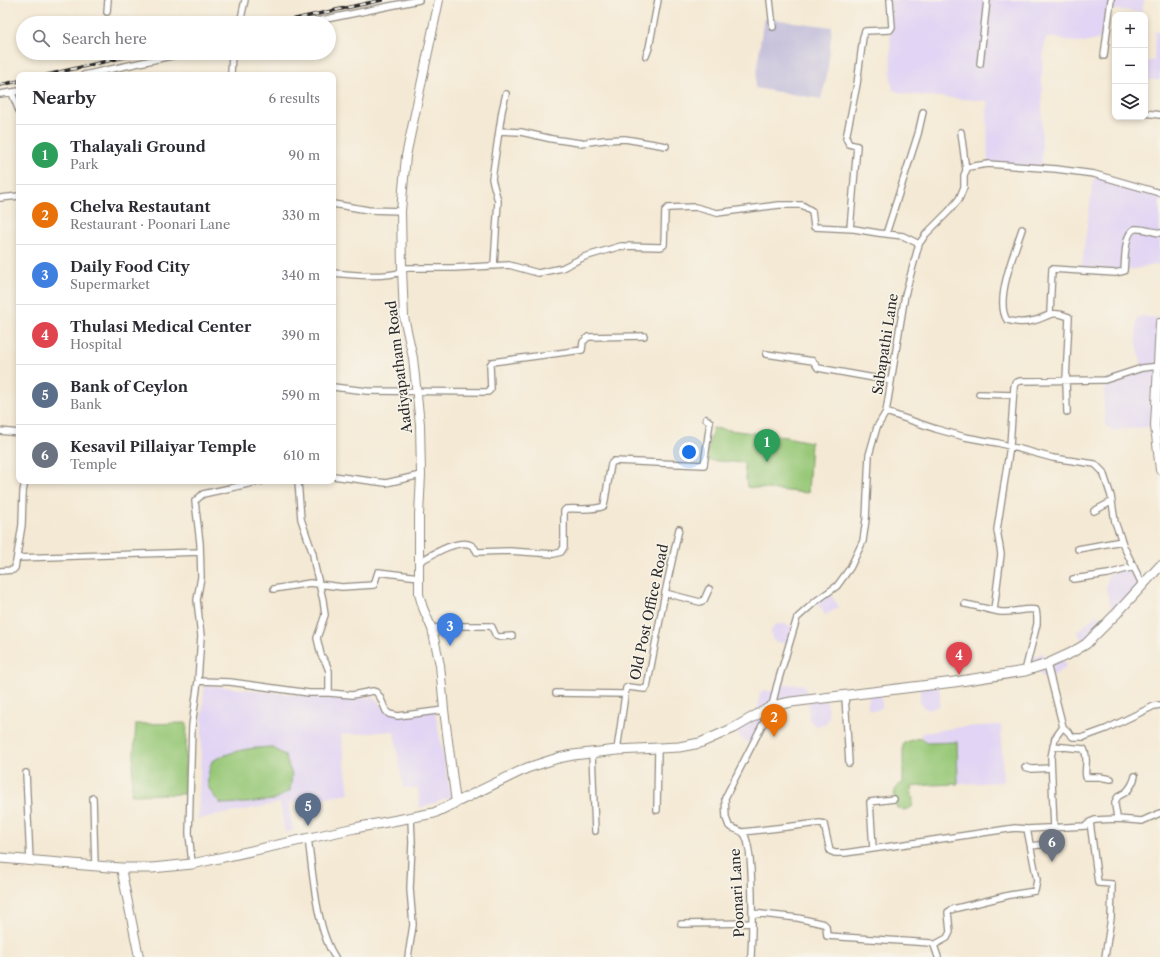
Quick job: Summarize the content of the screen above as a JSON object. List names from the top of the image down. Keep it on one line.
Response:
{"streets":{"street":["Sabapathi Lane","Aadiyapatham Road","Old Post Office Road","Poonari Lane"]},"crossings":[["Sabapathi Lane","Poonari Lane"]],"page":{"map_buttons":["+","−"],"search":"Search here","heading":["Nearby","6 results"],"list":[{"mark":"1","name":"Thalayali Ground","note":"Park","value":"90 m"},{"mark":"2","name":"Chelva Restautant","note":"Restaurant · Poonari Lane","value":"330 m"},{"mark":"3","name":"Daily Food City","note":"Supermarket","value":"340 m"},{"mark":"4","name":"Thulasi Medical Center","note":"Hospital","value":"390 m"},{"mark":"5","name":"Bank of Ceylon","note":"Bank","value":"590 m"},{"mark":"6","name":"Kesavil Pillaiyar Temple","note":"Temple","value":"610 m"}],"pins":["1","3","4","2","5","6"]}}
